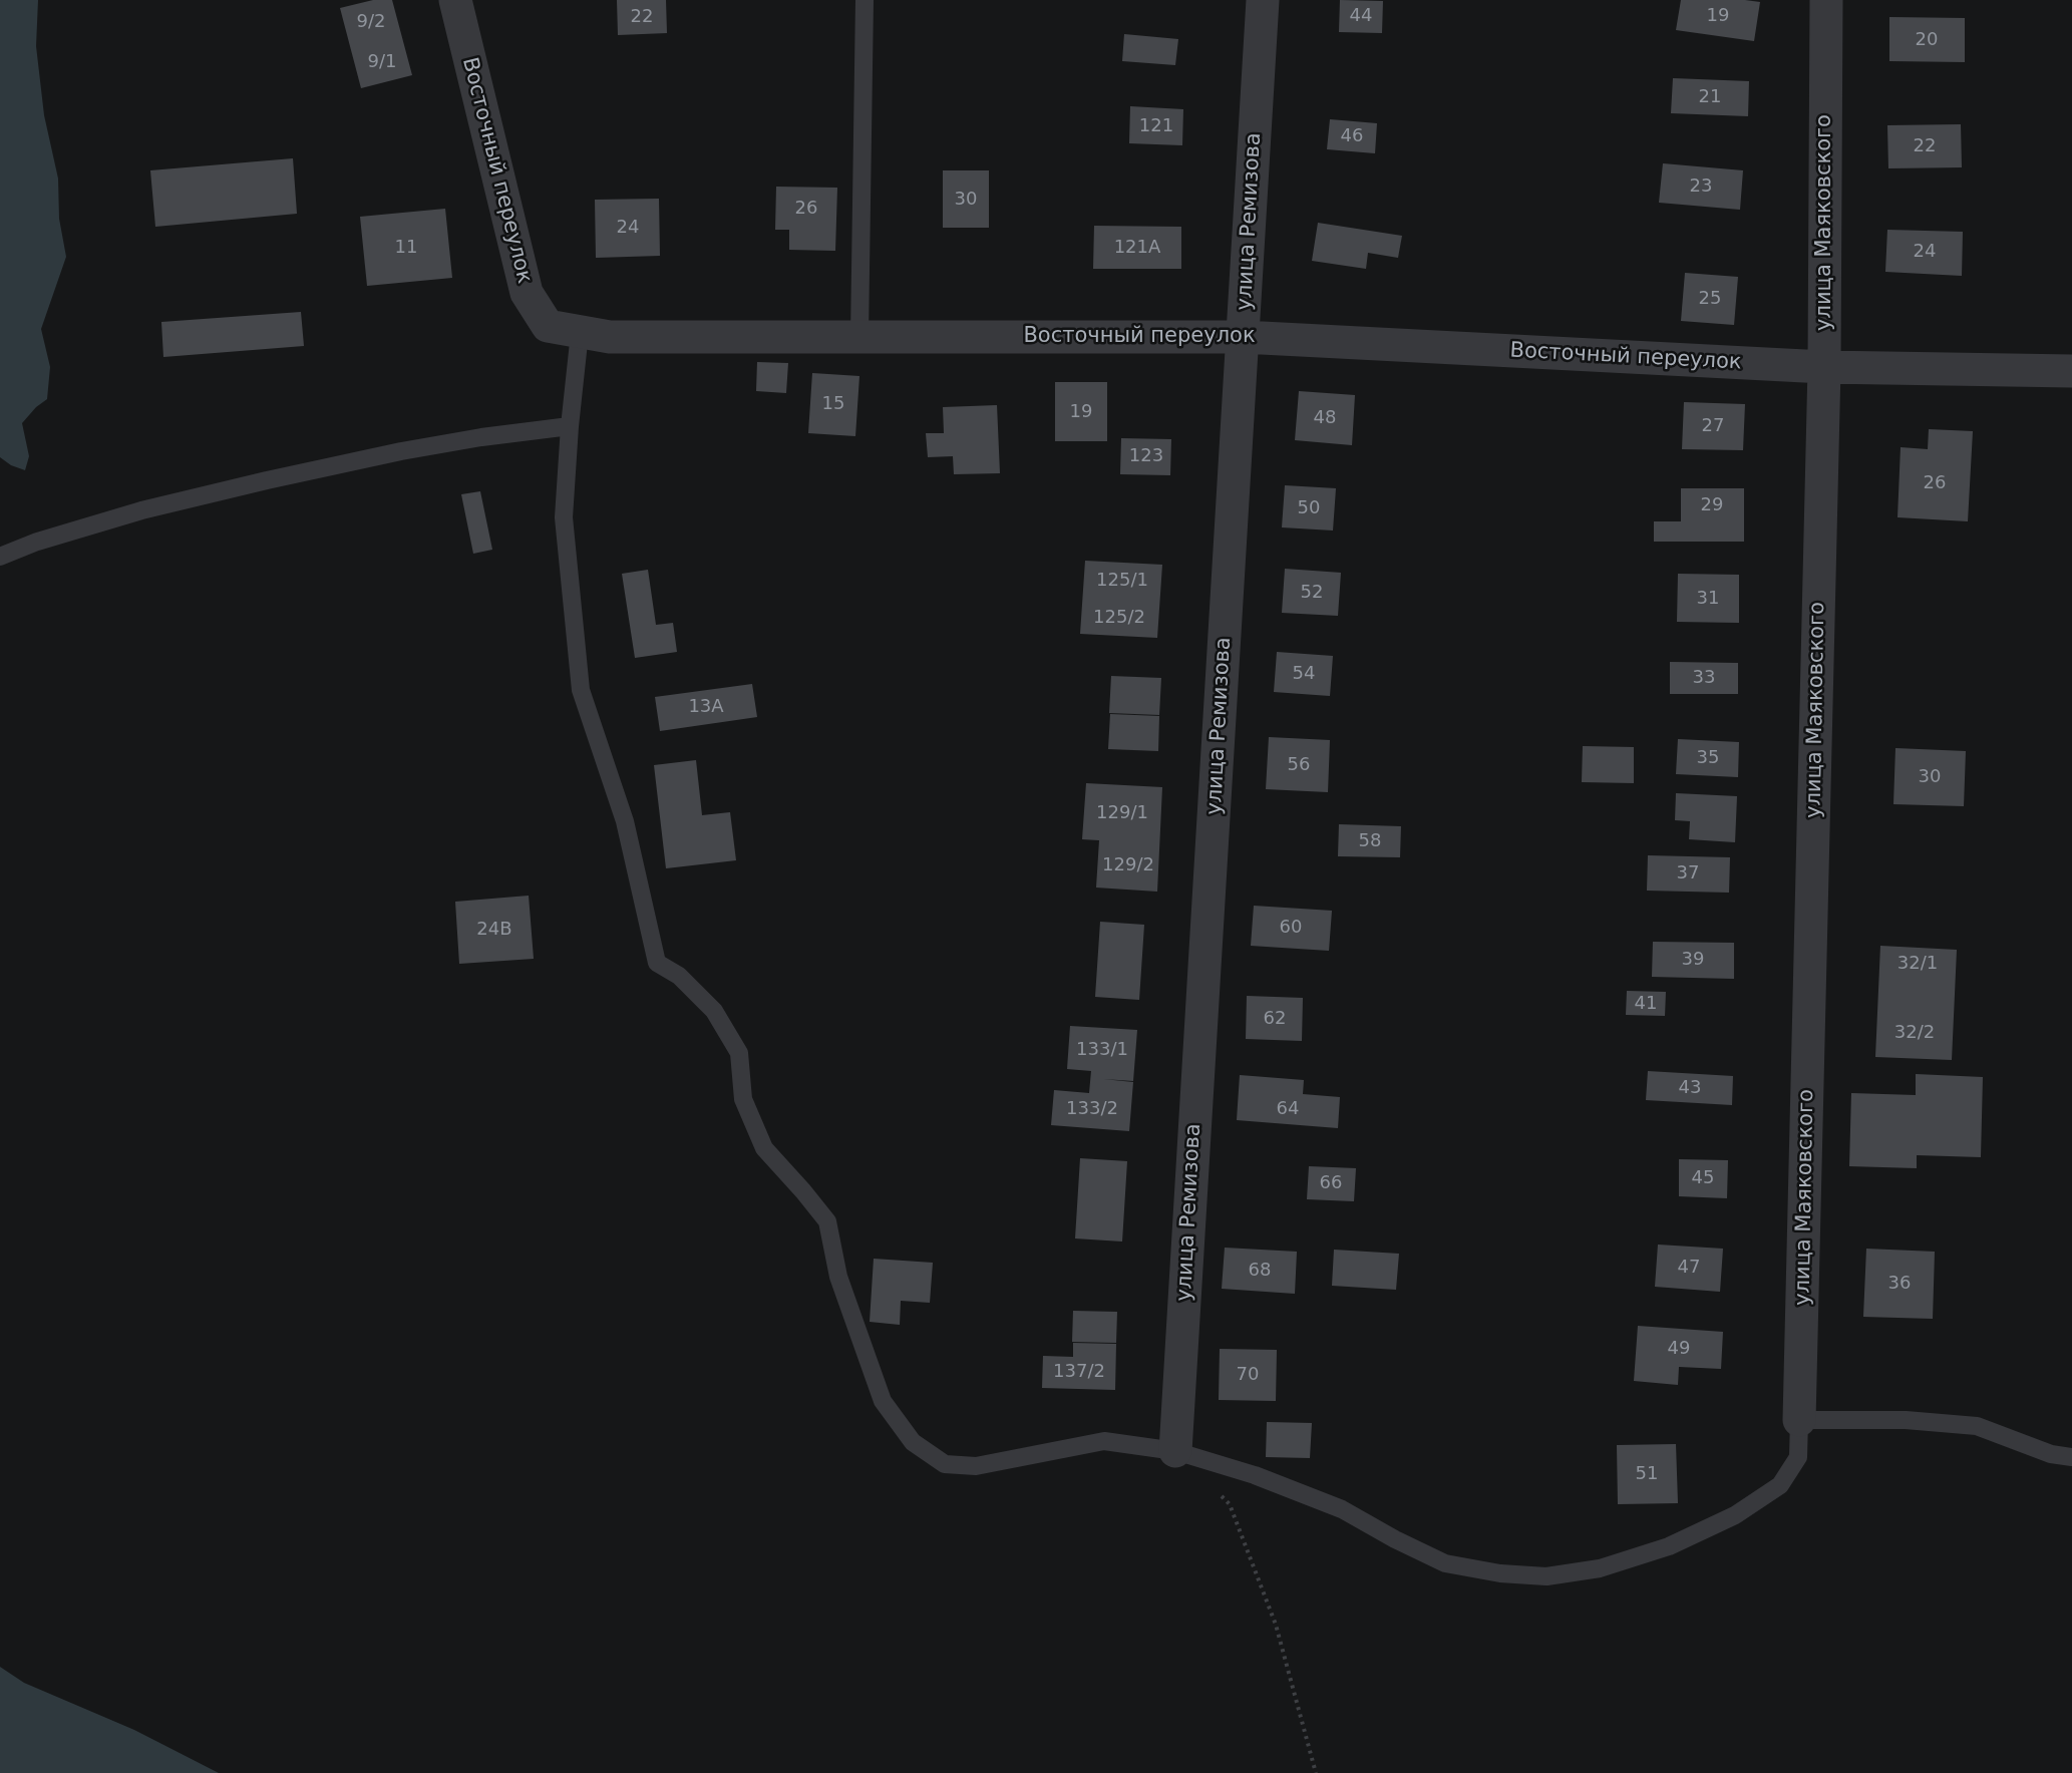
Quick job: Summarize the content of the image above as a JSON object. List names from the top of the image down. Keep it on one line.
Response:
{"streets":{"street":["Восточный переулок","улица Ремизова","улица Маяковского"]},"crossings":[["Восточный переулок","улица Ремизова"],["Восточный переулок","улица Маяковского"]],"house_numbers":["44","19","22","9/2","20","9/1","21","121","46","22","23","30","26","24","11","121А","24","25","15","19","48","27","123","26","29","50","125/1","52","31","125/2","54","33","13А","35","56","30","129/1","58","129/2","37","60","24В","39","32/1","41","62","32/2","133/1","43","133/2","64","45","66","47","68","36","49","137/2","70","51"]}
